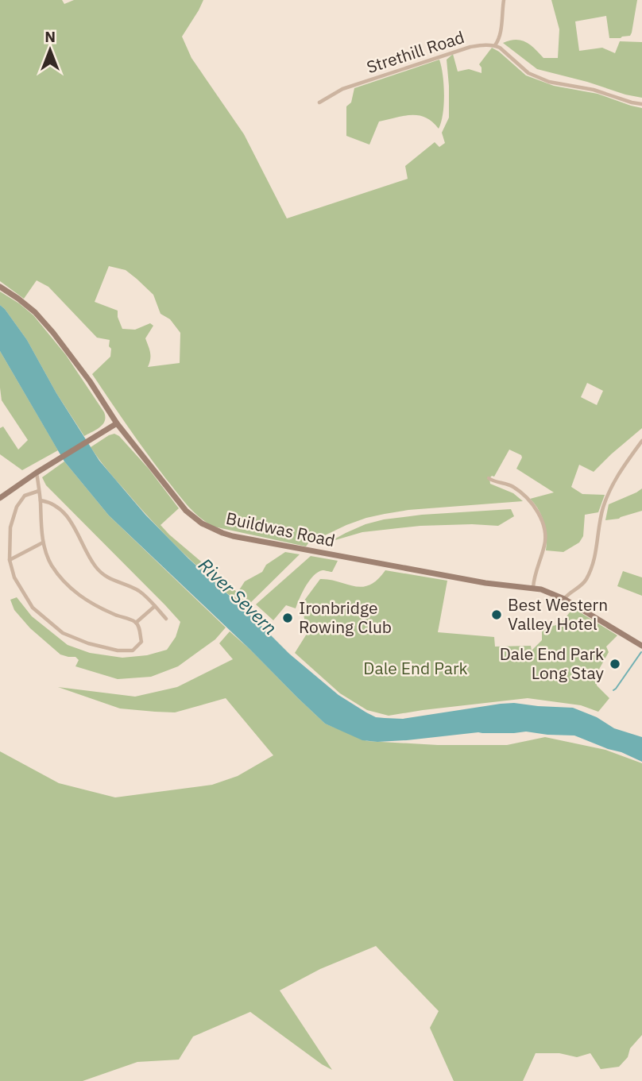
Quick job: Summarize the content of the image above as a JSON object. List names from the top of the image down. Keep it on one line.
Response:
{"streets":{"street":["Strethill Road","Buildwas Road"]},"water":["River Severn"],"parks":["Dale End Park"],"places":["Best Western Valley Hotel","Ironbridge Rowing Club","Dale End Park Long Stay"],"north":"top"}
